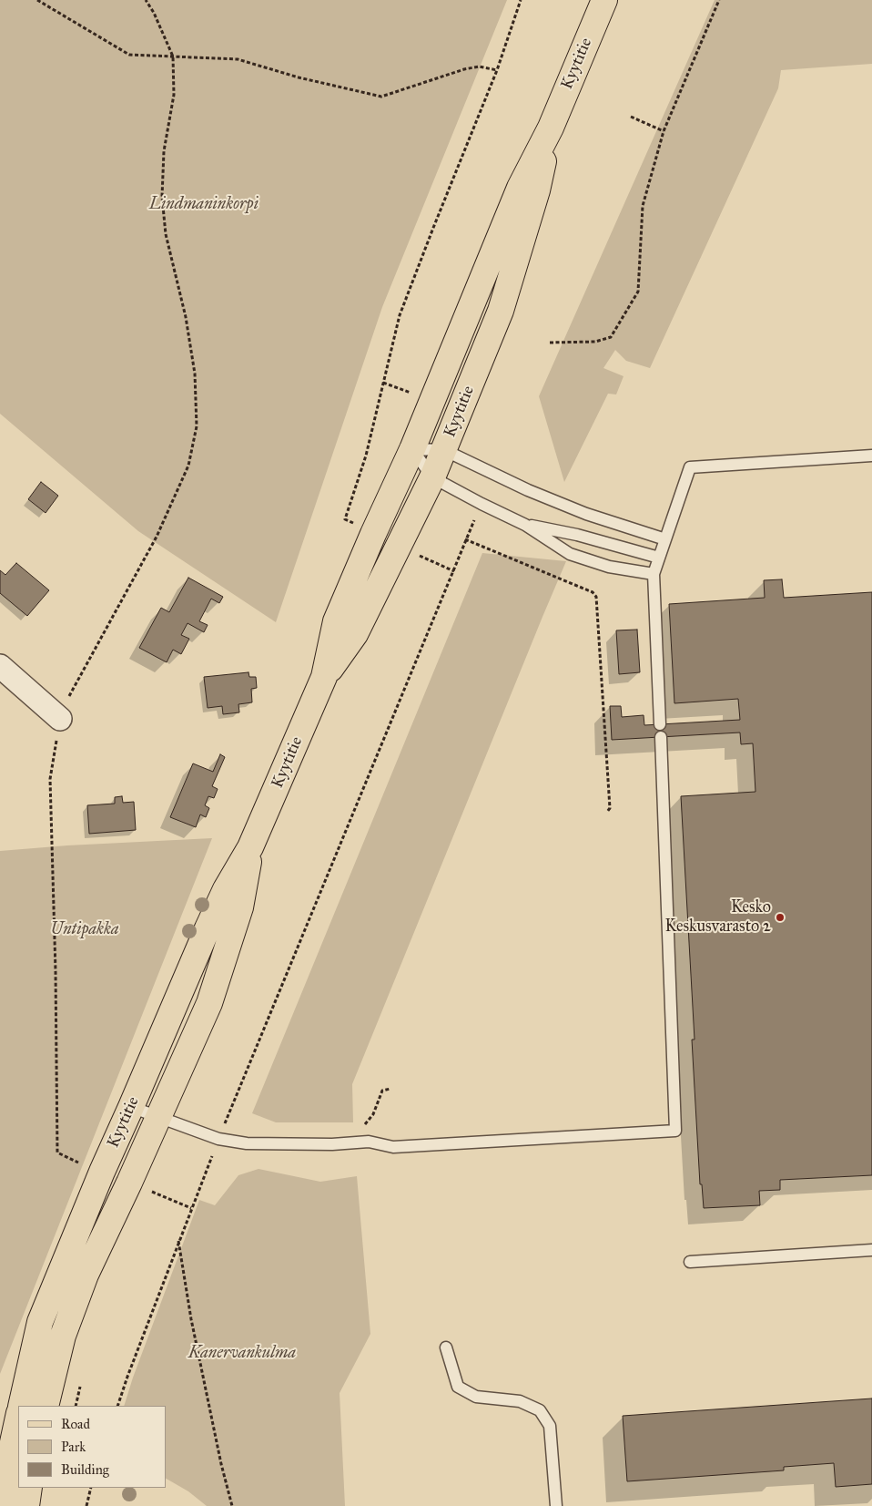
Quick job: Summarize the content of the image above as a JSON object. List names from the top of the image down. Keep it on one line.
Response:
{"streets":{"main road":["Kyytitie"]},"parks":["Lindmaninkorpi","Untipakka","Kanervankulma"],"places":["Kesko Keskusvarasto 2"],"legend":["Road","Park","Building"]}
